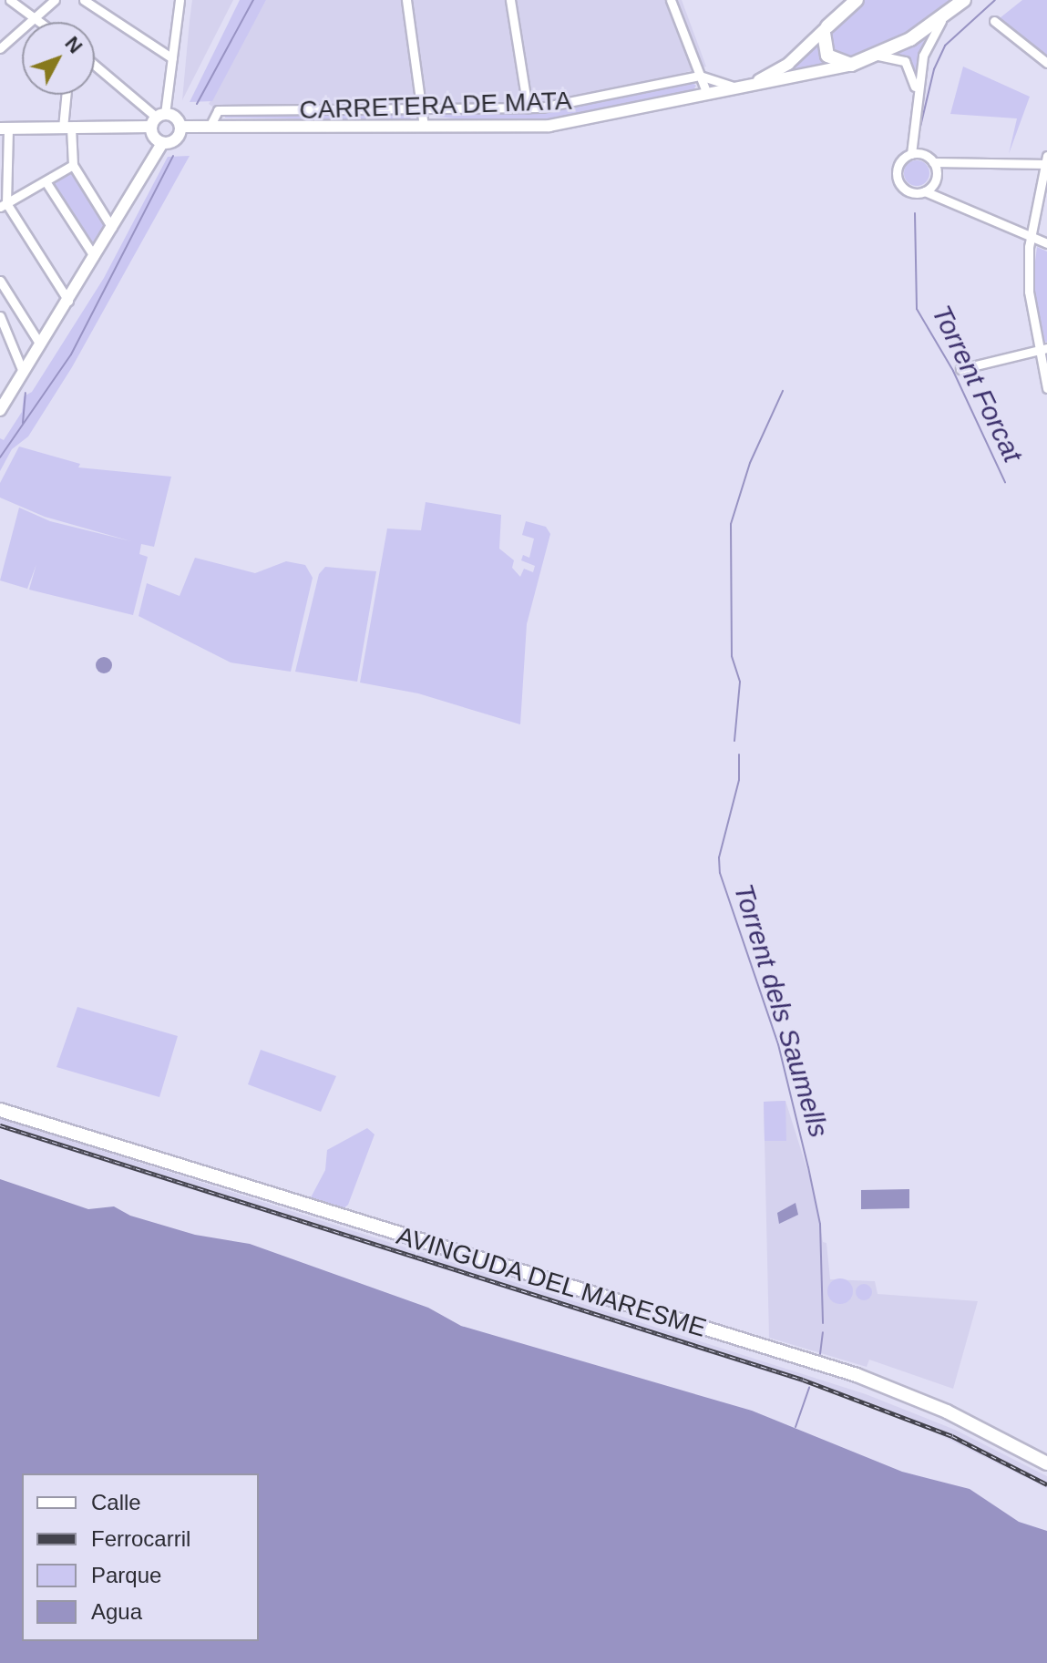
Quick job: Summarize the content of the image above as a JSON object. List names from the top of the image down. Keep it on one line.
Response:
{"streets":{"main road":["AVINGUDA DEL MARESME"],"street":["CARRETERA DE MATA"]},"water":["Torrent Forcat","Torrent dels Saumells"],"legend":["Calle","Ferrocarril","Parque","Agua"],"north":"top right"}
